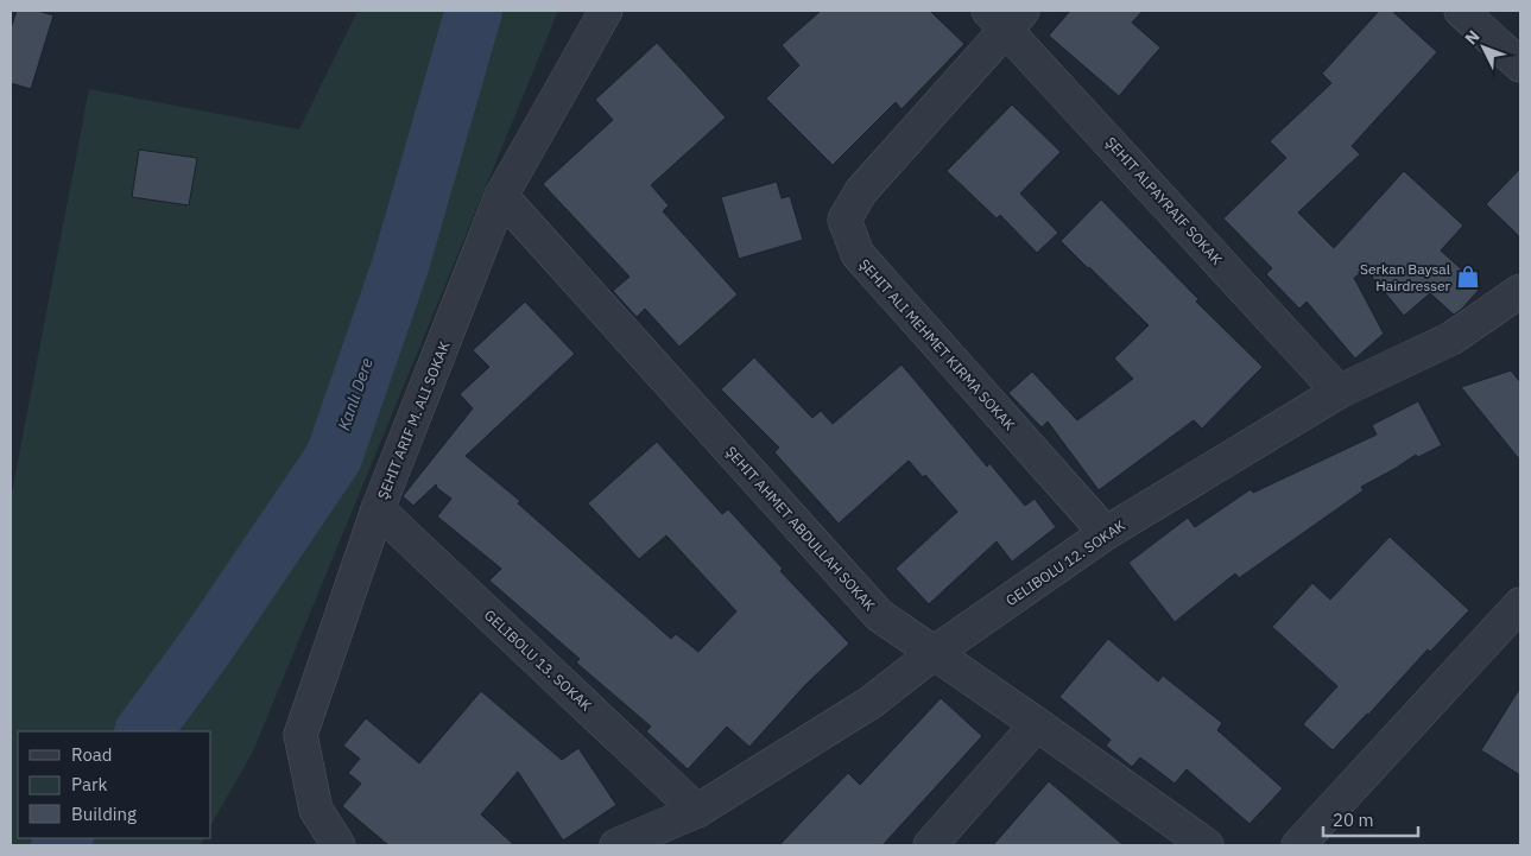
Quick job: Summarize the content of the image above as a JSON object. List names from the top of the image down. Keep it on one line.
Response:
{"streets":{"street":["ŞEHIT ALPAYRAIF SOKAK","ŞEHIT ARIF M. ALI SOKAK","ŞEHIT AHMET ABDULLAH SOKAK","GELIBOLU 12. SOKAK","GELIBOLU 13. SOKAK"]},"crossings":[["ŞEHIT ALPAYRAIF SOKAK","GELIBOLU 12. SOKAK"],["ŞEHIT ARIF M. ALI SOKAK","ŞEHIT AHMET ABDULLAH SOKAK"],["ŞEHIT ARIF M. ALI SOKAK","GELIBOLU 13. SOKAK"],["ŞEHIT AHMET ABDULLAH SOKAK","GELIBOLU 12. SOKAK"],["GELIBOLU 12. SOKAK","GELIBOLU 13. SOKAK"]],"water":["Kanlı Dere"],"places":{"shop":["Serkan Baysal Hairdresser"]},"legend":["Road","Park","Building"],"scale_bar":"20 m","north":"top left"}
